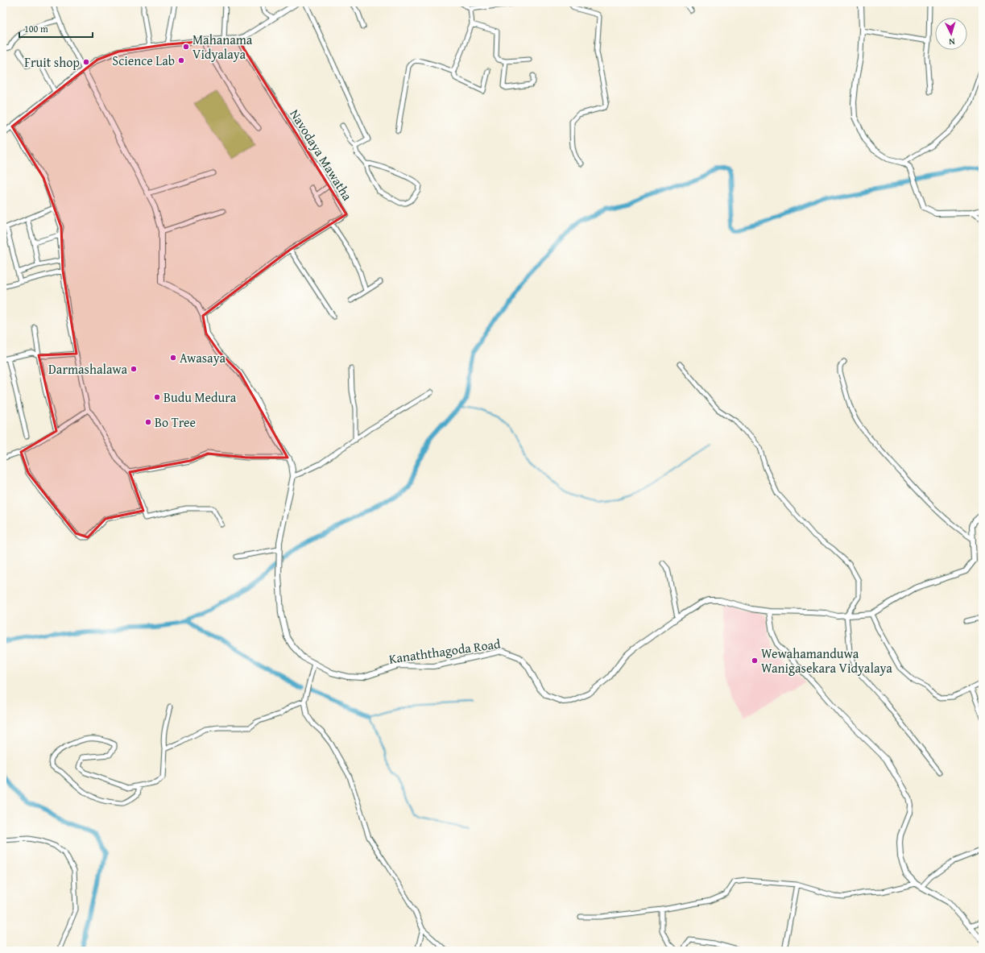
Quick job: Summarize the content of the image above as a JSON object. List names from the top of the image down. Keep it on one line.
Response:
{"streets":{"street":["Navodaya Mawatha","Kanaththagoda Road"]},"crossings":[["Navodaya Mawatha","Kanaththagoda Road"]],"places":["Mahanama Vidyalaya","Science Lab","Fruit shop","Awasaya","Darmashalawa","Budu Medura","Bo Tree","Wewahamanduwa Wanigasekara Vidyalaya"],"scale_bar":"100 m","north":"bottom"}
